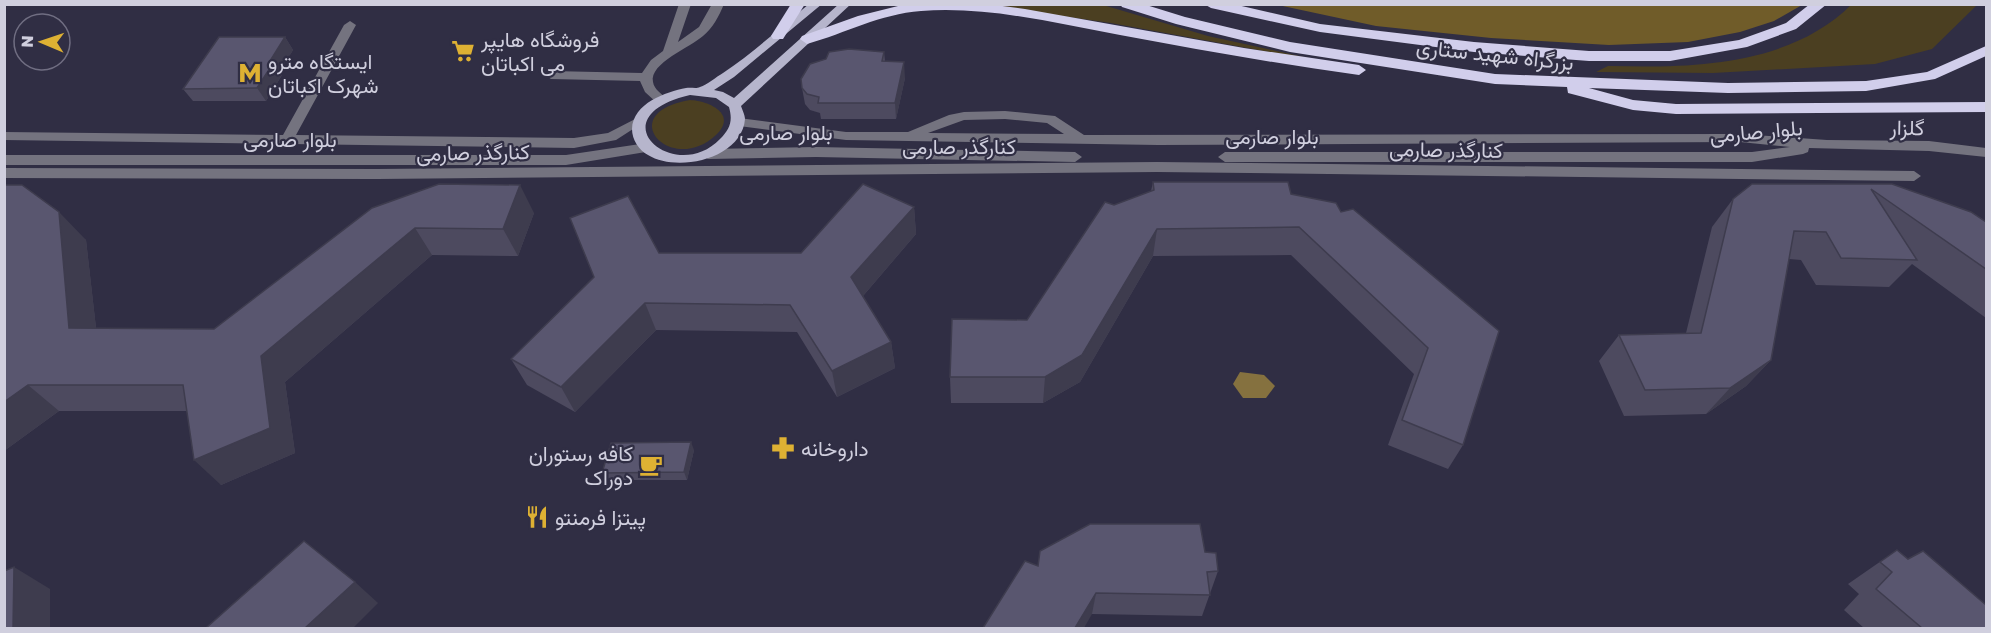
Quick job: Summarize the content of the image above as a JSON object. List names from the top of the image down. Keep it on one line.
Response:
{"streets":{"highway":["بزرگراه شهید ستاری"],"street":["گلزار","بلوار صارمی","کنارگذر صارمی"]},"crossings":[["گلزار","بلوار صارمی"],["بلوار صارمی","کنارگذر صارمی"]],"places":{"supermarket":["فروشگاه هایپر می اکباتان"],"metro station":["ایستگاه مترو شهرک اکباتان"],"pharmacy":["داروخانه"],"cafe":["کافه رستوران دوراک"],"restaurant":["پیتزا فرمنتو"]},"north":"left"}
